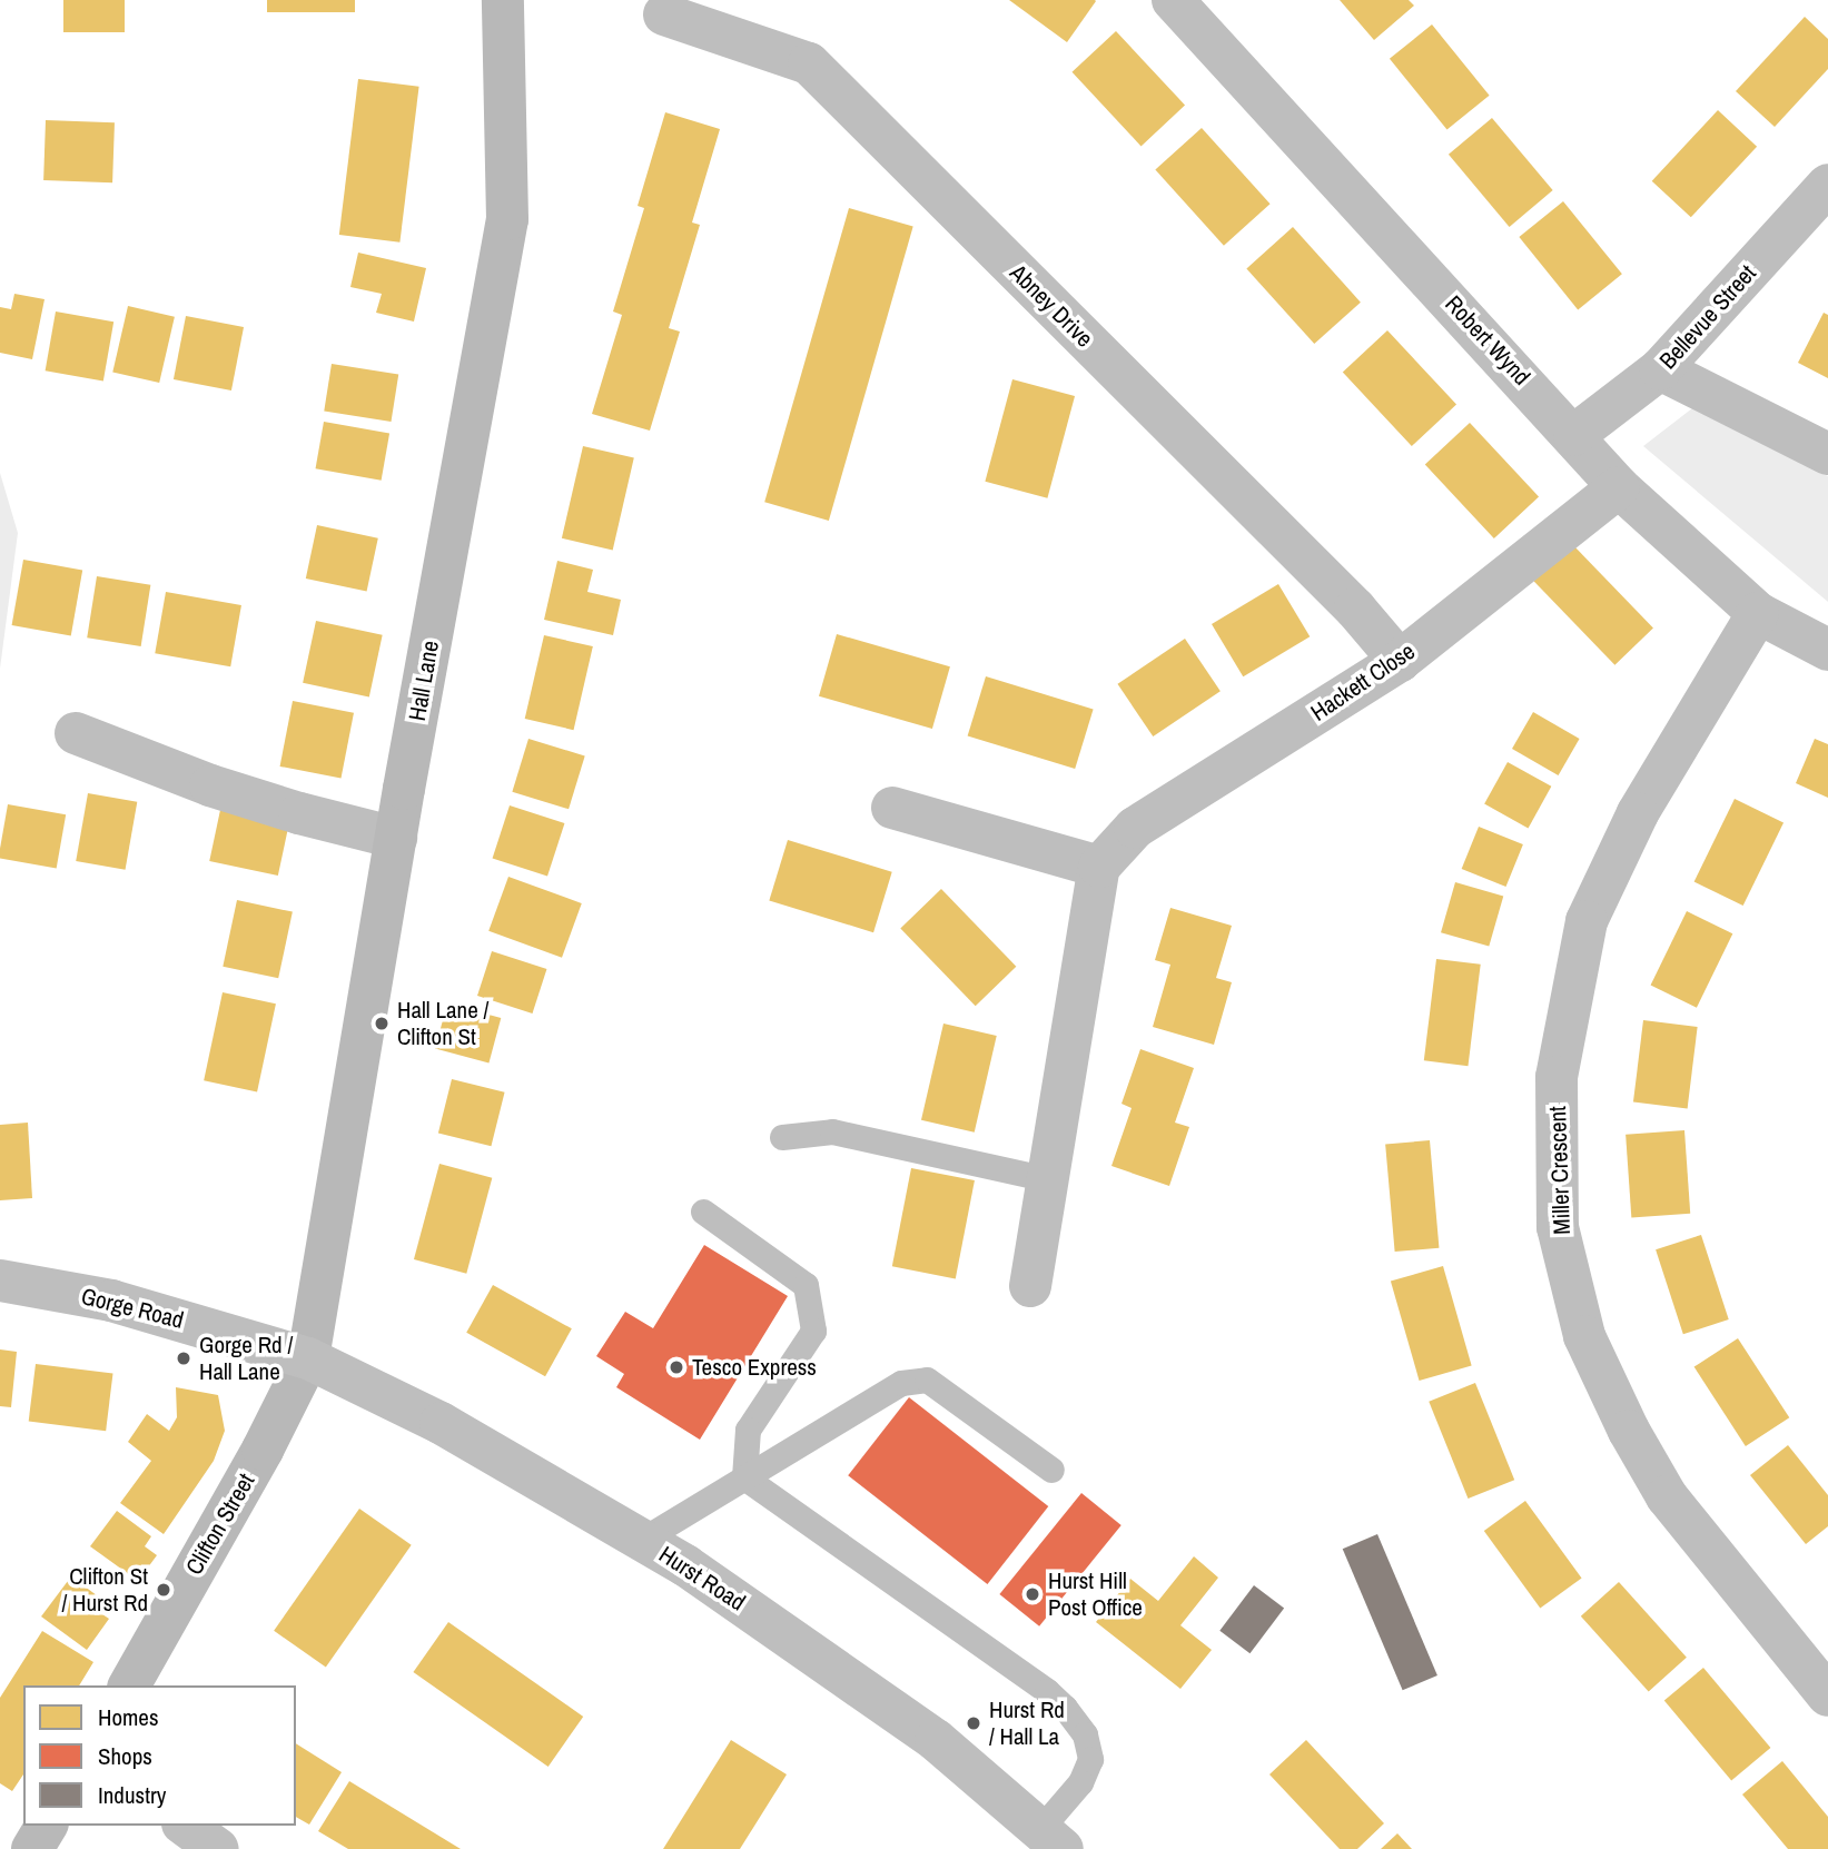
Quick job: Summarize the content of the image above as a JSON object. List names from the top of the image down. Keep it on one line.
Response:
{"streets":{"street":["Abney Drive","Bellevue Street","Robert Wynd","Hall Lane","Hackett Close","Miller Crescent","Gorge Road","Clifton Street","Hurst Road"]},"crossings":[["Abney Drive","Hackett Close"],["Bellevue Street","Robert Wynd"],["Robert Wynd","Hackett Close"],["Robert Wynd","Miller Crescent"],["Hall Lane","Gorge Road"],["Hall Lane","Clifton Street"],["Hall Lane","Hurst Road"],["Gorge Road","Clifton Street"],["Gorge Road","Hurst Road"],["Clifton Street","Hurst Road"]],"places":["Hall Lane / Clifton St","Gorge Rd / Hall Lane","Tesco Express","Clifton St / Hurst Rd","Hurst Hill Post Office","Hurst Rd / Hall La"],"legend":["Homes","Shops","Industry"]}
